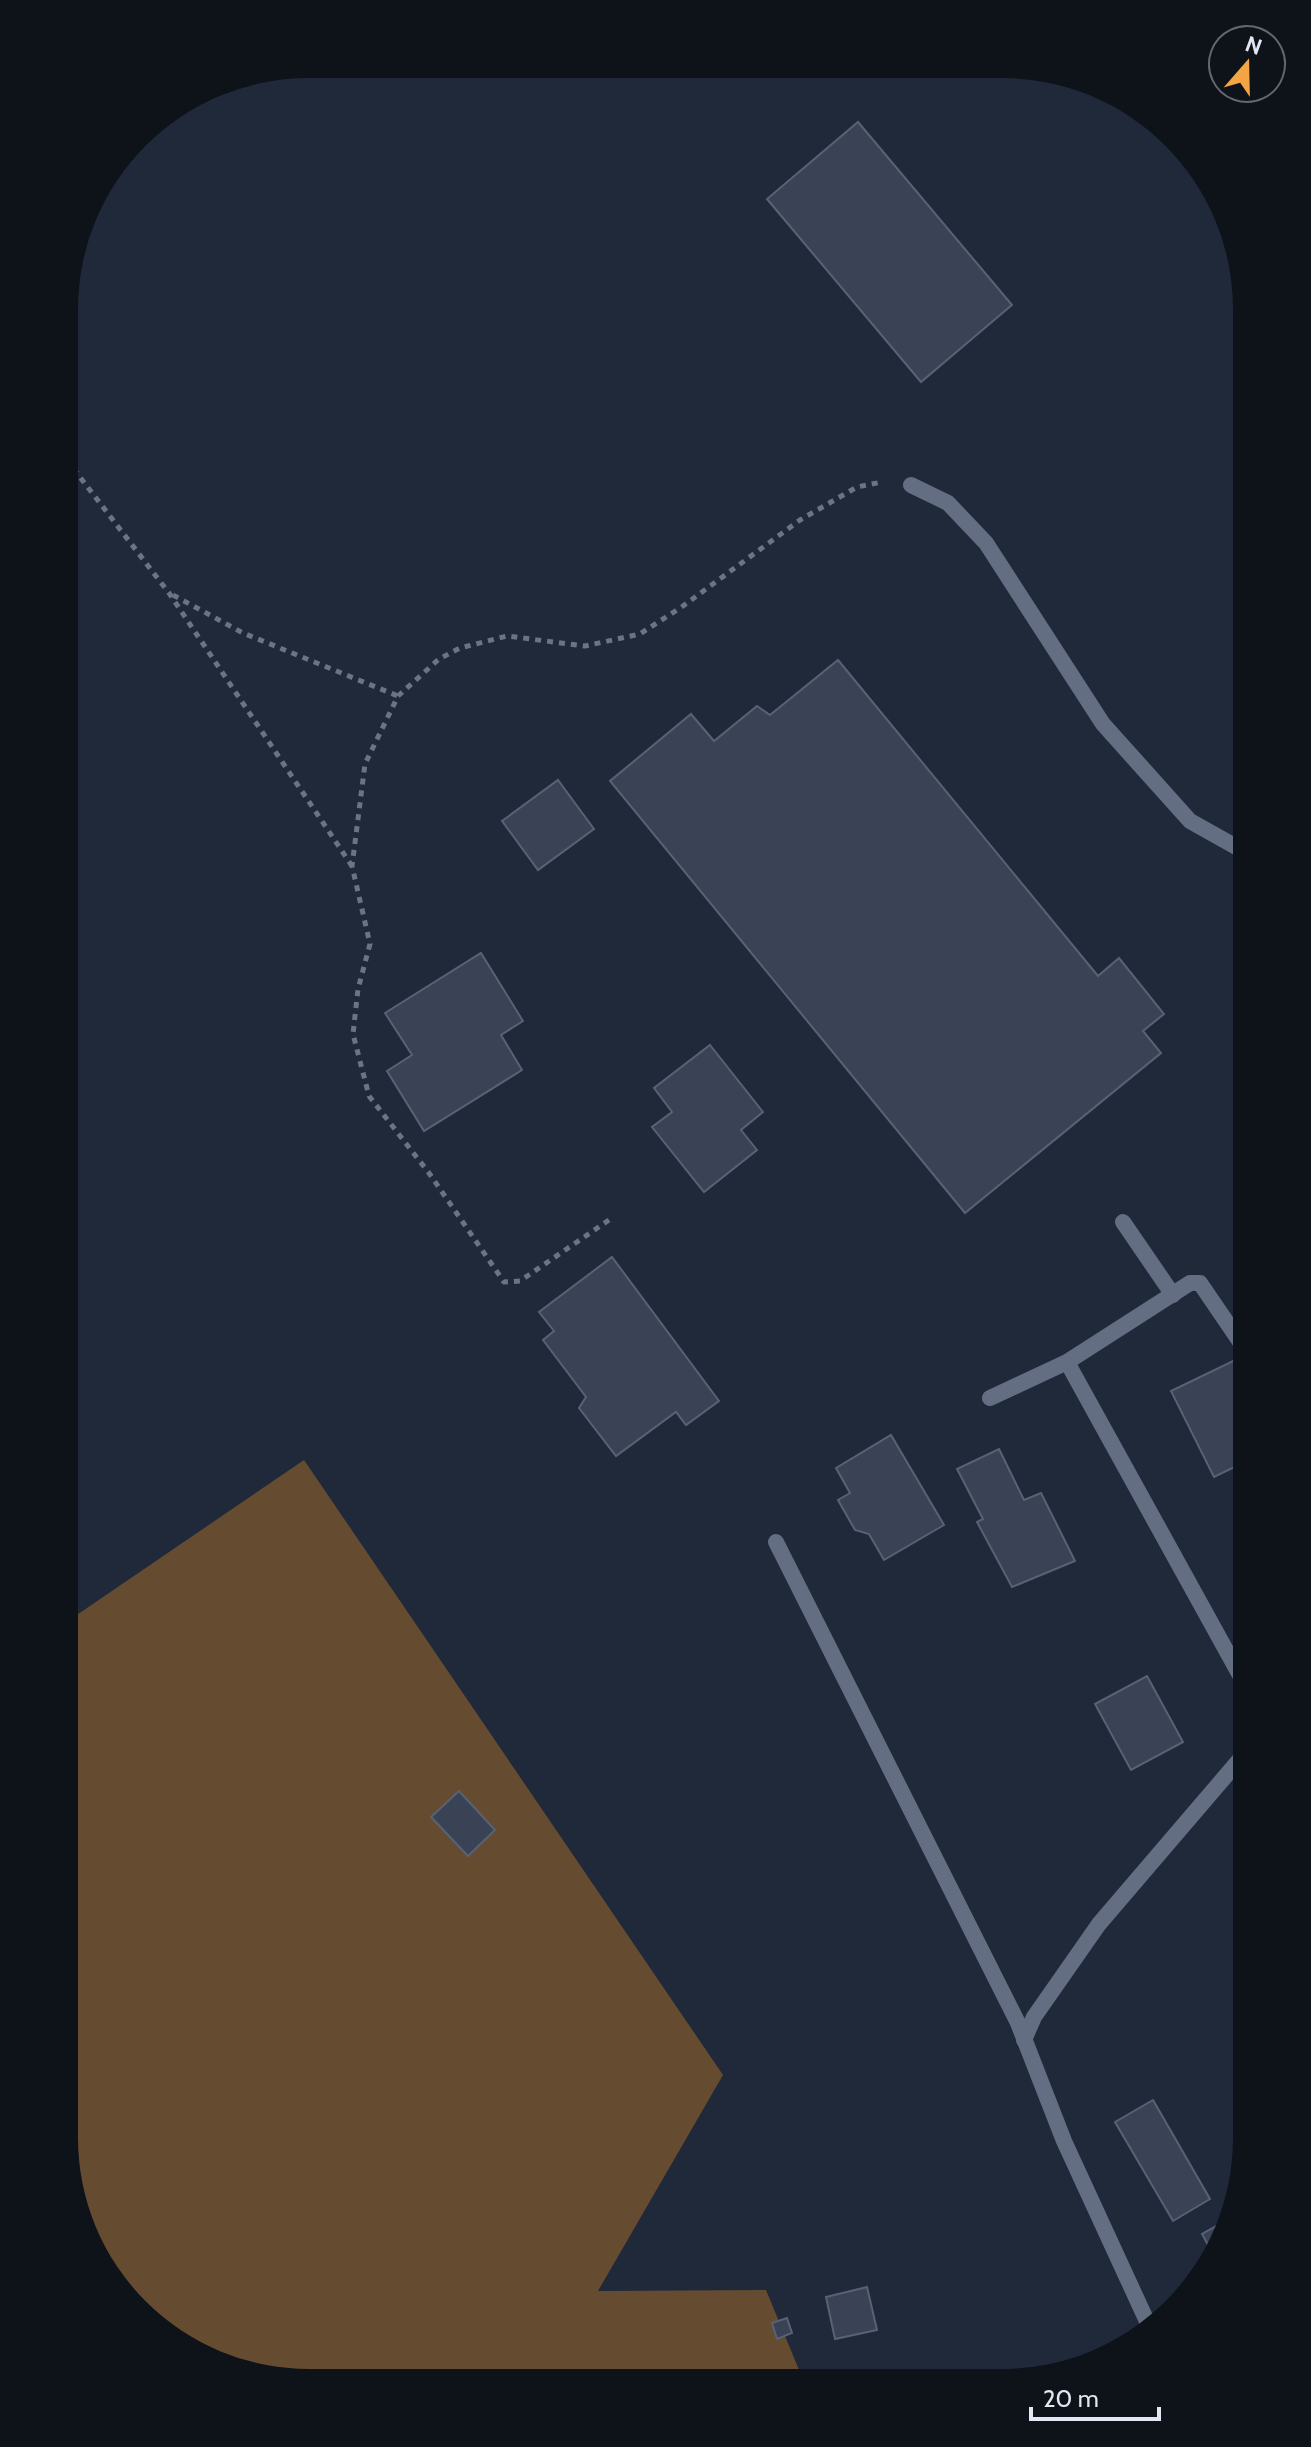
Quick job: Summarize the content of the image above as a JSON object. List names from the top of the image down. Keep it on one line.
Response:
{"scale_bar":"20 m","north":"top"}
